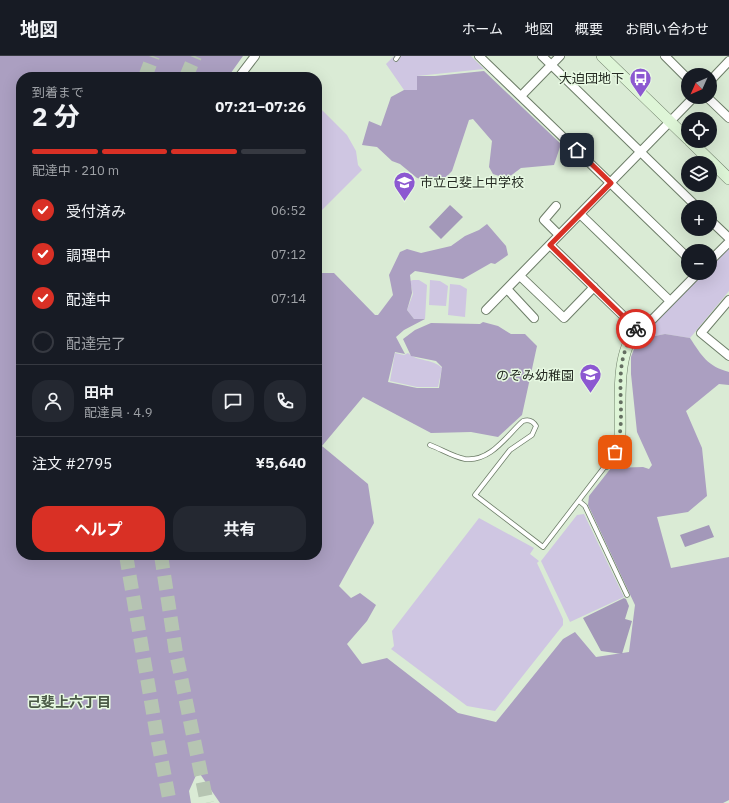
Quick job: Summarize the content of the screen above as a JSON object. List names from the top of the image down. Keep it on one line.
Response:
{"districts":["己斐上六丁目"],"places":{"bus stop":["大迫団地下"],"school or university":["市立己斐上中学校","のぞみ幼稚園"]},"north":"bottom left","page":{"header":"地図","nav":["ホーム","地図","概要","お問い合わせ"],"map_buttons":["+","−"],"heading":["2 分","到着まで","07:21–07:26"],"panel":["田中","配達員 · 4.9","注文 #2795","¥5,640"],"bar":"配達中 · 210 m","list":[["受付済み","06:52"],["調理中","07:12"],["配達中","07:14"],"配達完了"],"buttons":["ヘルプ","共有"]}}
